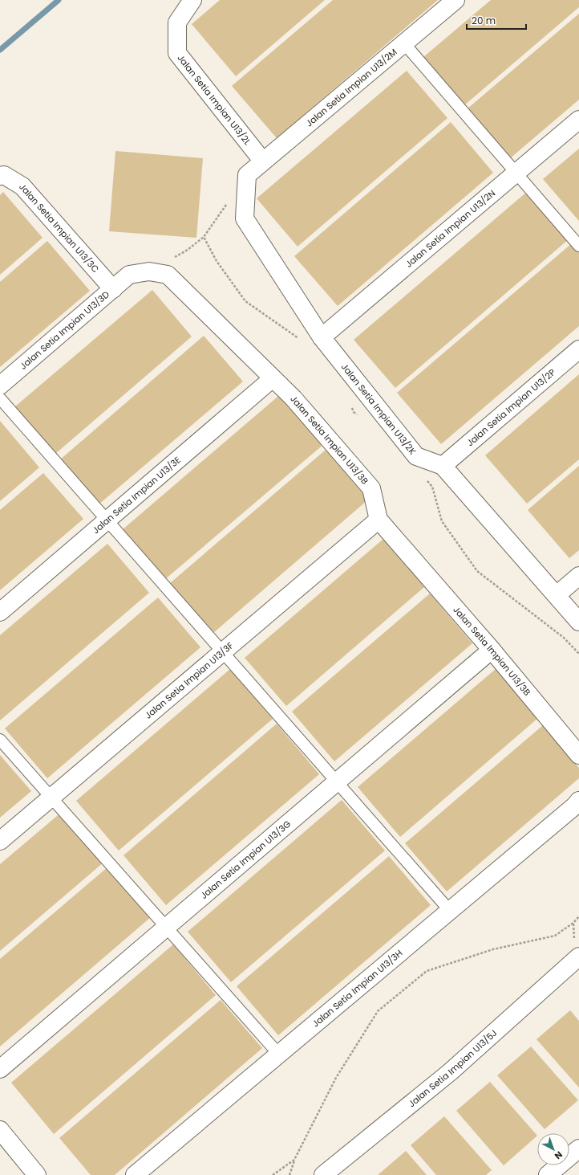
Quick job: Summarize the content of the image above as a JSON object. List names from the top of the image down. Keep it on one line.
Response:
{"streets":{"street":["Jalan Setia Impian U13/2M","Jalan Setia Impian U13/2L","Jalan Setia Impian U13/2N","Jalan Setia Impian U13/3C","Jalan Setia Impian U13/3D","Jalan Setia Impian U13/2P","Jalan Setia Impian U13/2K","Jalan Setia Impian U13/3B","Jalan Setia Impian U13/3E","Jalan Setia Impian U13/3F","Jalan Setia Impian U13/3G","Jalan Setia Impian U13/3H","Jalan Setia Impian U13/5J"]},"crossings":[["Jalan Setia Impian U13/2M","Jalan Setia Impian U13/2L"],["Jalan Setia Impian U13/2M","Jalan Setia Impian U13/2K"],["Jalan Setia Impian U13/2N","Jalan Setia Impian U13/2K"],["Jalan Setia Impian U13/3C","Jalan Setia Impian U13/3D"],["Jalan Setia Impian U13/3D","Jalan Setia Impian U13/3B"],["Jalan Setia Impian U13/2P","Jalan Setia Impian U13/2K"],["Jalan Setia Impian U13/3B","Jalan Setia Impian U13/3E"],["Jalan Setia Impian U13/3B","Jalan Setia Impian U13/3F"],["Jalan Setia Impian U13/3B","Jalan Setia Impian U13/3G"]],"scale_bar":"20 m","north":"bottom right"}
